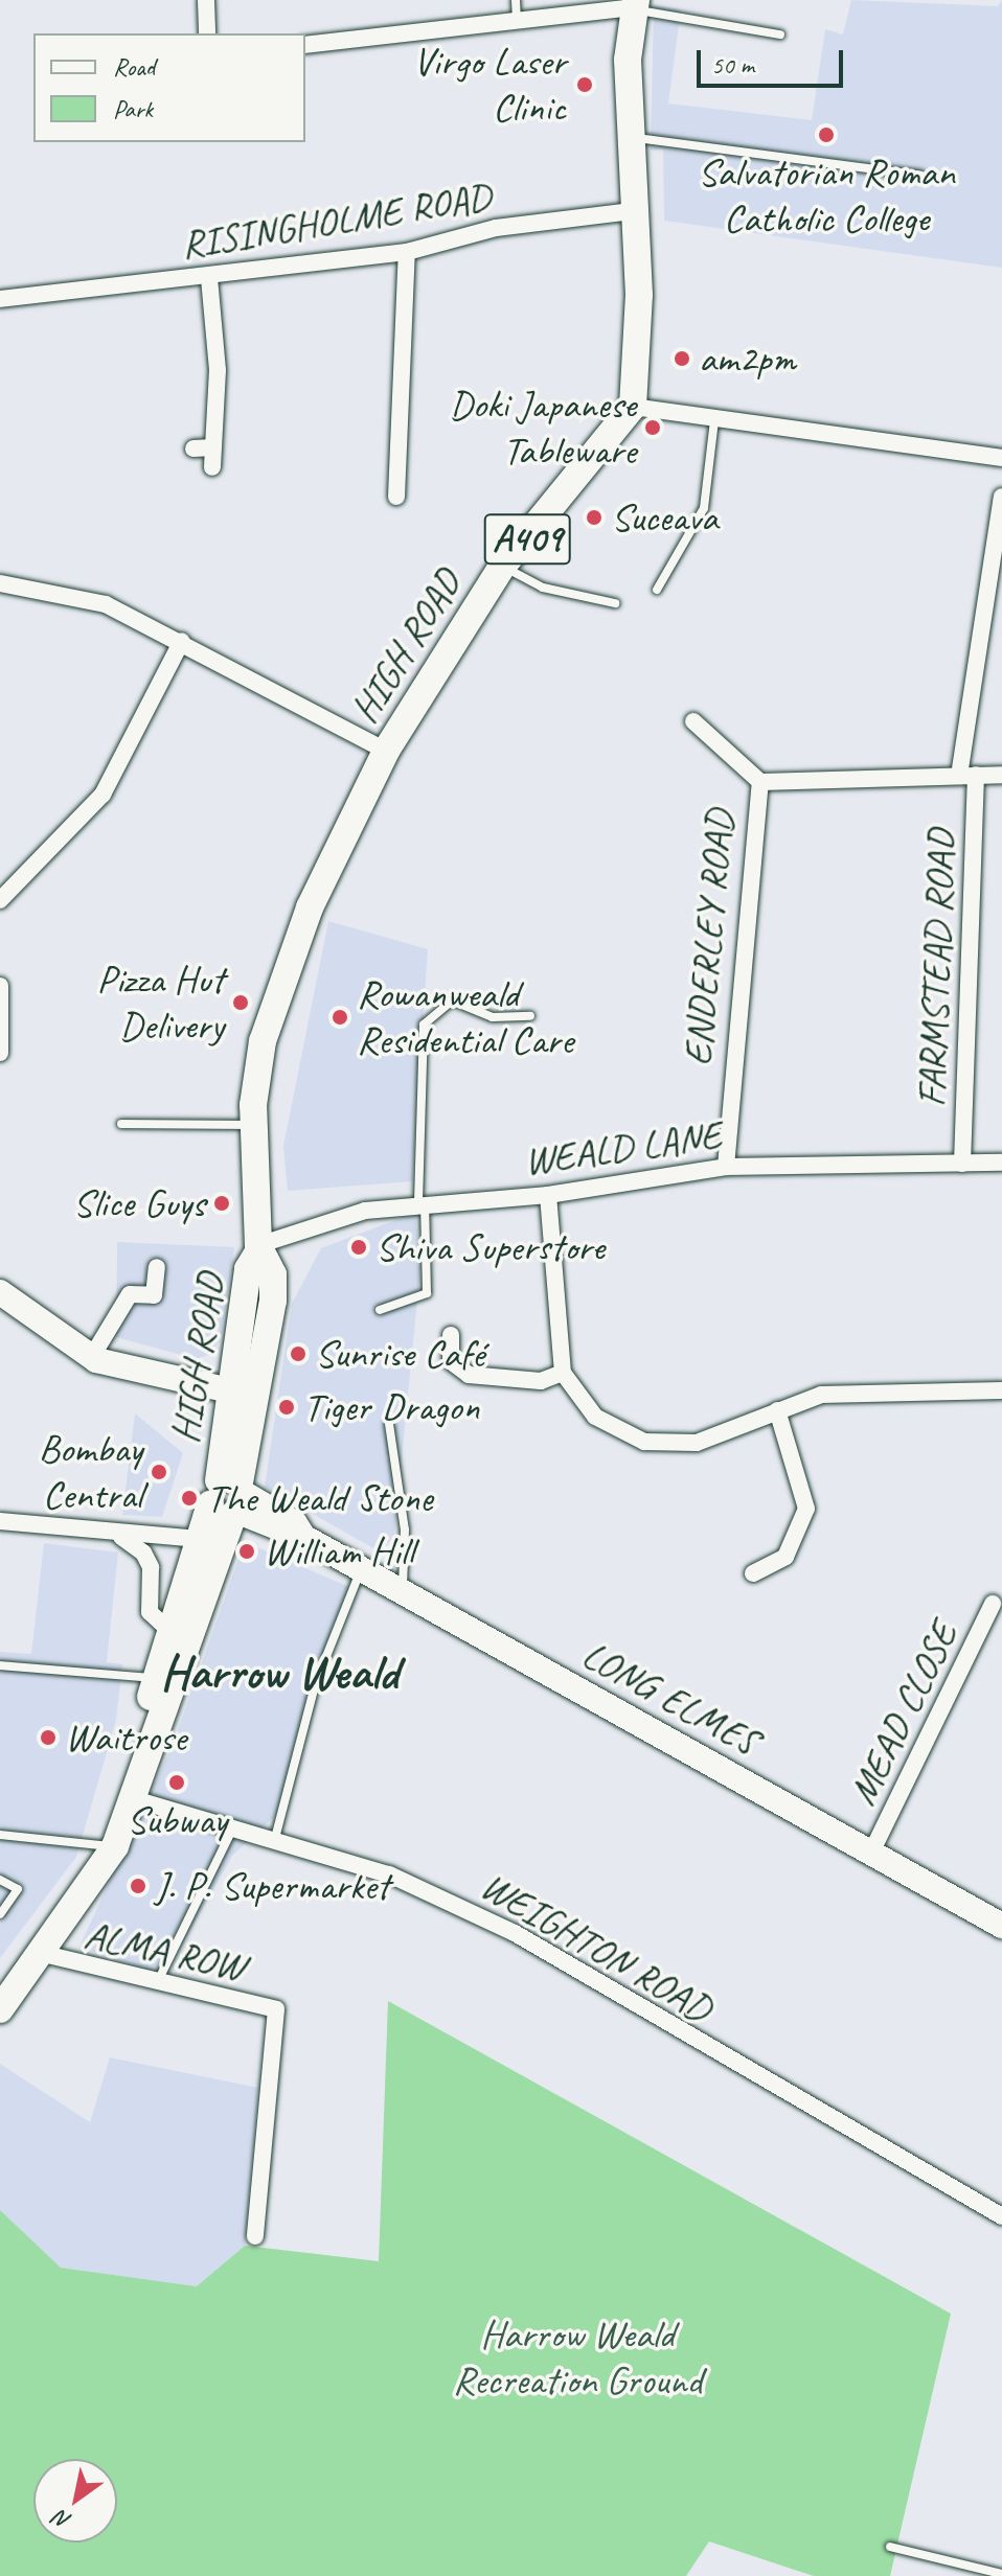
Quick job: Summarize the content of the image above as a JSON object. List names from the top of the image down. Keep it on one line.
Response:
{"streets":{"main road":["A409","HIGH ROAD"],"street":["RISINGHOLME ROAD","ENDERLEY ROAD","FARMSTEAD ROAD","WEALD LANE","LONG ELMES","MEAD CLOSE","WEIGHTON ROAD","ALMA ROW"]},"crossings":[["HIGH ROAD","WEALD LANE"],["HIGH ROAD","LONG ELMES"],["HIGH ROAD","WEIGHTON ROAD"],["HIGH ROAD","ALMA ROW"],["ENDERLEY ROAD","FARMSTEAD ROAD"],["ENDERLEY ROAD","WEALD LANE"],["FARMSTEAD ROAD","WEALD LANE"],["LONG ELMES","MEAD CLOSE"]],"districts":["Harrow Weald"],"parks":["Harrow Weald Recreation Ground"],"places":["Virgo Laser Clinic","Salvatorian Roman Catholic College","am2pm","Doki Japanese Tableware","Suceava","Pizza Hut Delivery","Rowanweald Residential Care","Slice Guys","Shiva Superstore","Sunrise Café","Tiger Dragon","Bombay Central","The Weald Stone","William Hill","Waitrose","Subway","J. P. Supermarket"],"legend":["Road","Park"],"scale_bar":"50 m","north":"bottom left"}
